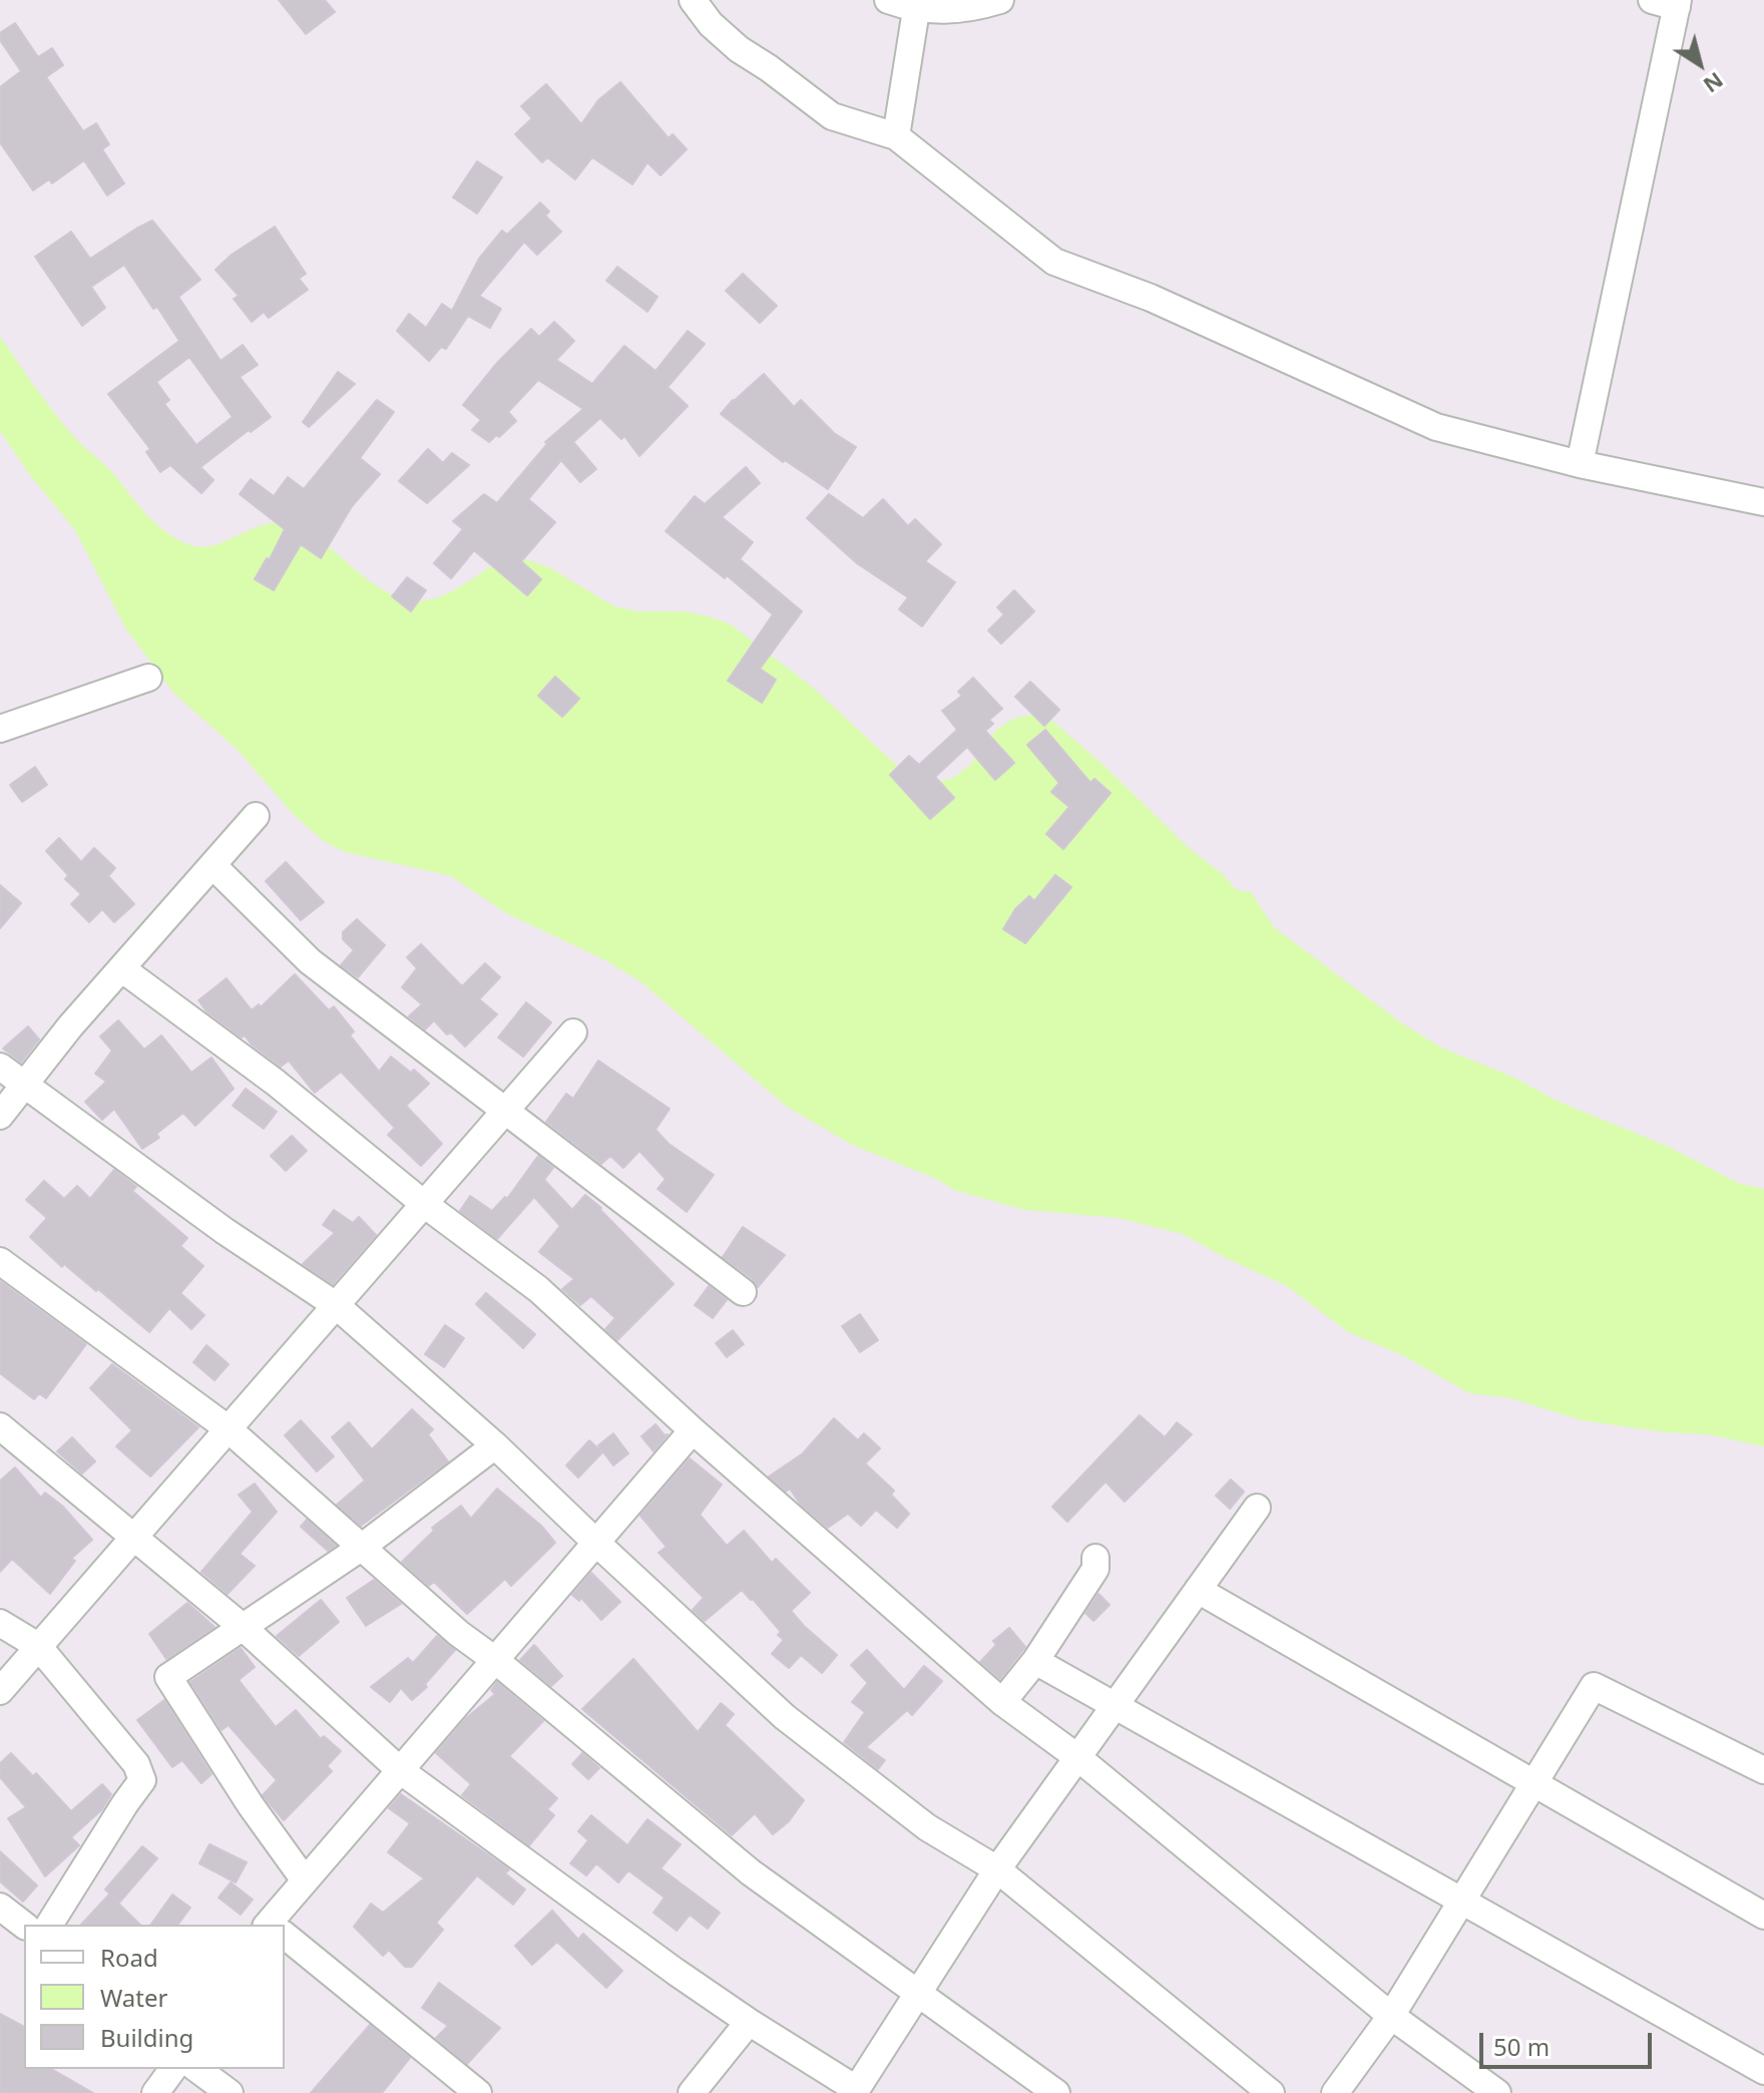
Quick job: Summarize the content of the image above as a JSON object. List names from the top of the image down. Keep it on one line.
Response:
{"legend":["Road","Water","Building"],"scale_bar":"50 m","north":"bottom right"}
